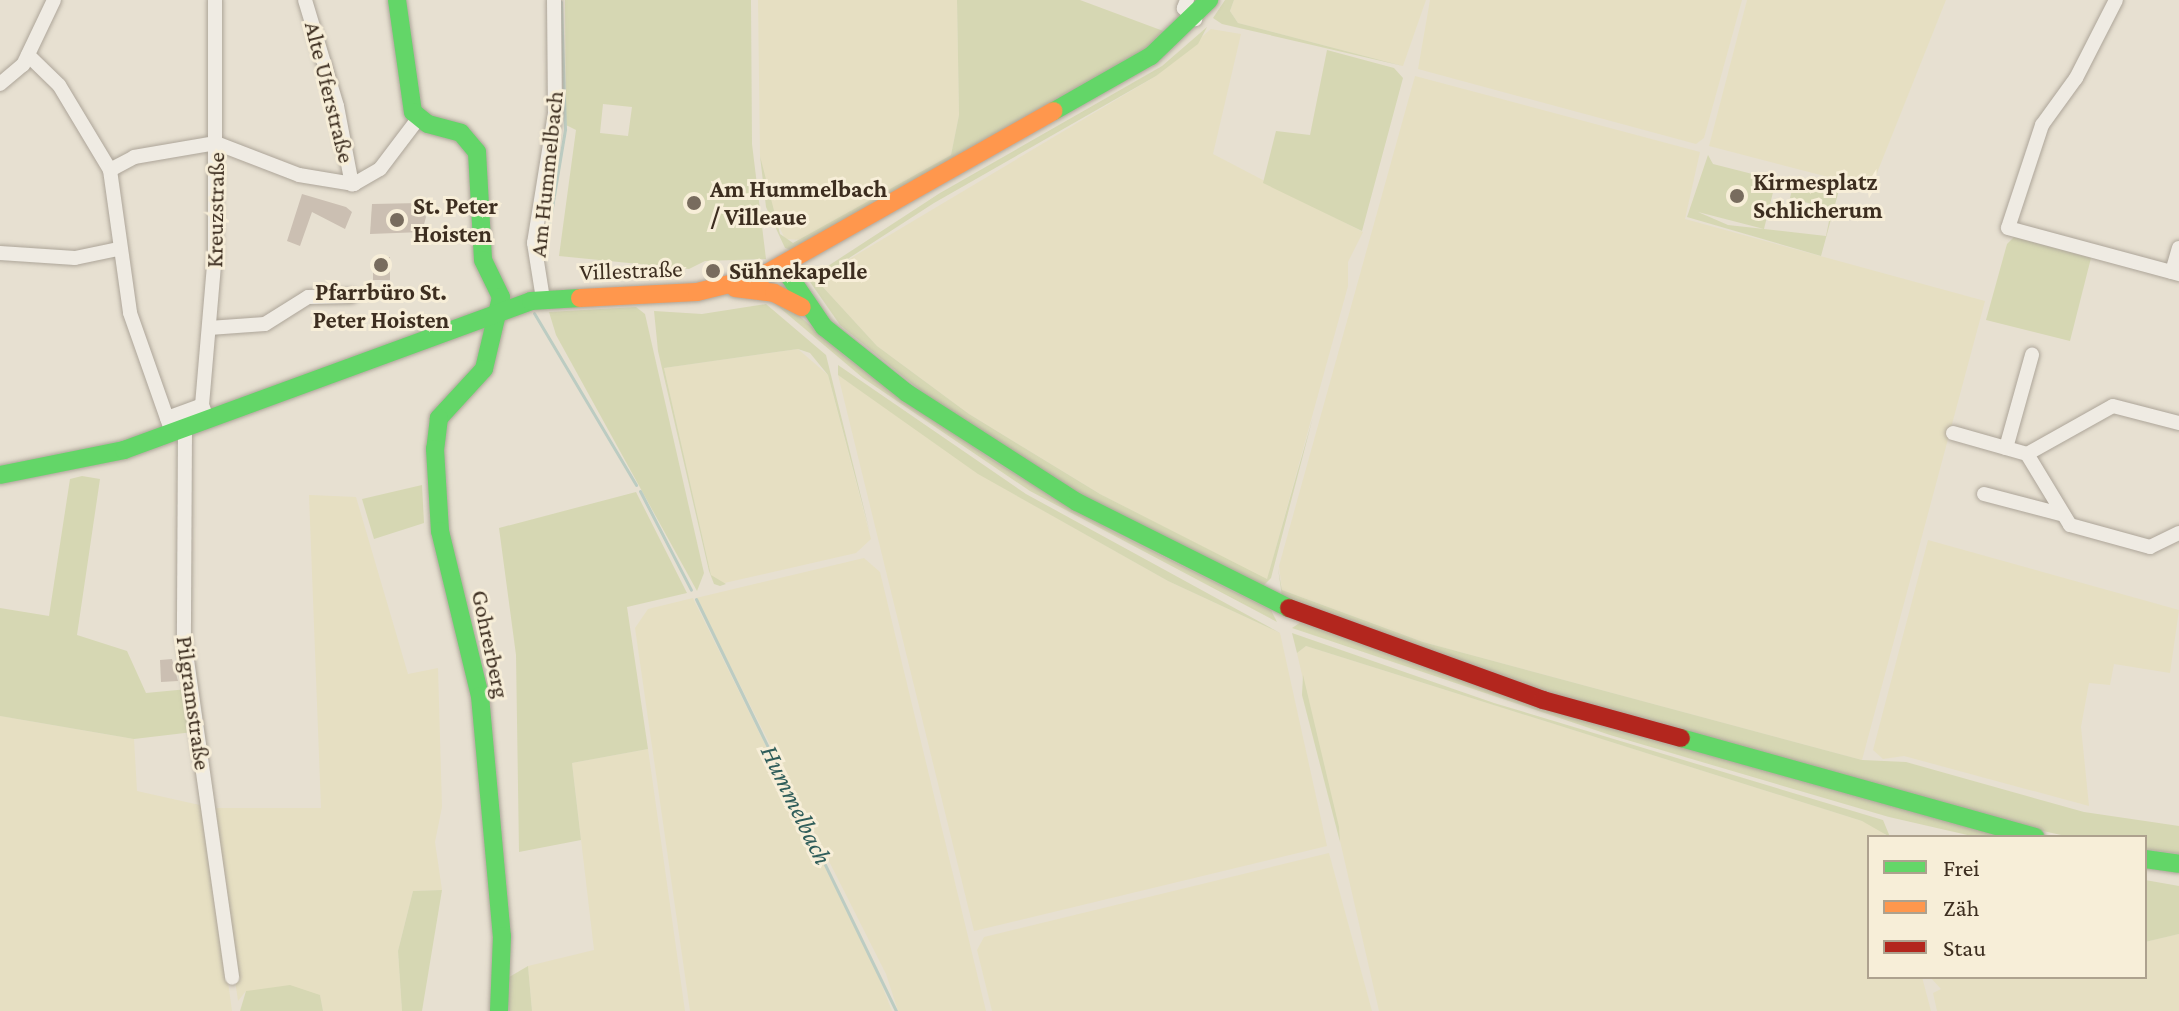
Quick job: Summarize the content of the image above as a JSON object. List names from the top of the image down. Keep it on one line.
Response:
{"streets":{"main road":["Villestraße","Gohrerberg"],"street":["Alte Uferstraße","Am Hummelbach","Kreuzstraße","Pilgramstraße"]},"crossings":[["Am Hummelbach","Villestraße"],["Kreuzstraße","Villestraße"],["Villestraße","Gohrerberg"],["Villestraße","Pilgramstraße"]],"water":["Hummelbach"],"places":["Kirmesplatz Schlicherum","Am Hummelbach / Villeaue","St. Peter Hoisten","Pfarrbüro St. Peter Hoisten","Sühnekapelle"],"legend":["Frei","Zäh","Stau"]}
